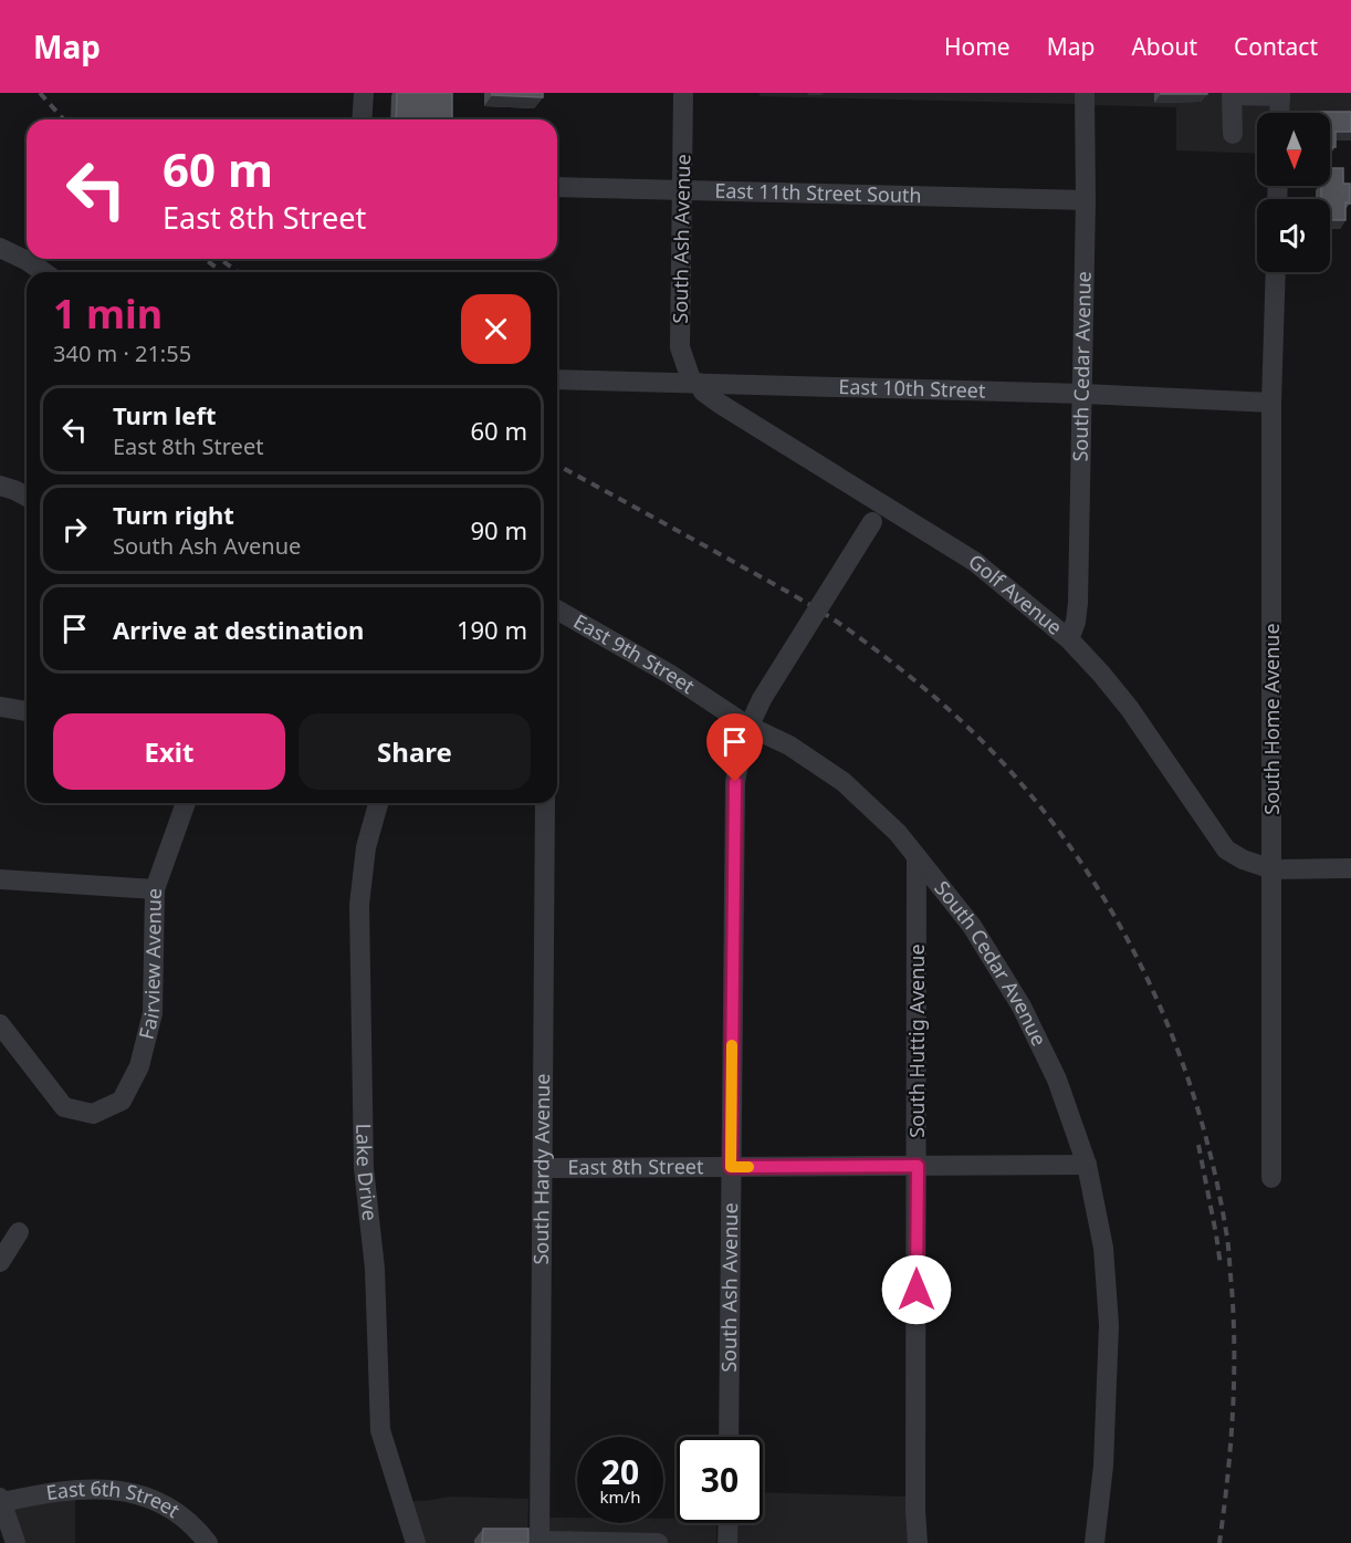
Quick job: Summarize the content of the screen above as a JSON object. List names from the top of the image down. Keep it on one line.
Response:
{"streets":{"street":["East 11th Street South","South Ash Avenue","South Cedar Avenue","East 10th Street","Golf Avenue","East 9th Street","South Home Avenue","Fairview Avenue","South Huttig Avenue","East 8th Street","South Hardy Avenue","Lake Drive","East 6th Street"]},"crossings":[["East 11th Street South","South Ash Avenue"],["East 11th Street South","South Cedar Avenue"],["South Ash Avenue","South Cedar Avenue"],["South Ash Avenue","East 10th Street"],["South Ash Avenue","Golf Avenue"],["South Ash Avenue","East 9th Street"],["South Ash Avenue","East 8th Street"],["South Cedar Avenue","East 10th Street"],["South Cedar Avenue","Golf Avenue"],["South Cedar Avenue","East 9th Street"],["South Cedar Avenue","South Huttig Avenue"],["South Cedar Avenue","East 8th Street"],["East 10th Street","Golf Avenue"],["East 10th Street","South Home Avenue"],["Golf Avenue","South Home Avenue"],["South Huttig Avenue","East 8th Street"],["East 8th Street","South Hardy Avenue"]],"north":"bottom","page":{"header":"Map","nav":["Home","Map","About","Contact"],"turn":["60 m","East 8th Street"],"heading":["1 min","340 m · 21:55"],"list":[{"name":"Turn left","note":"East 8th Street","value":"60 m"},{"name":"Turn right","note":"South Ash Avenue","value":"90 m"},{"name":"Arrive at destination","value":"190 m"}],"buttons":["Exit","Share"],"speed":"20 km/h","limit":"30"}}
